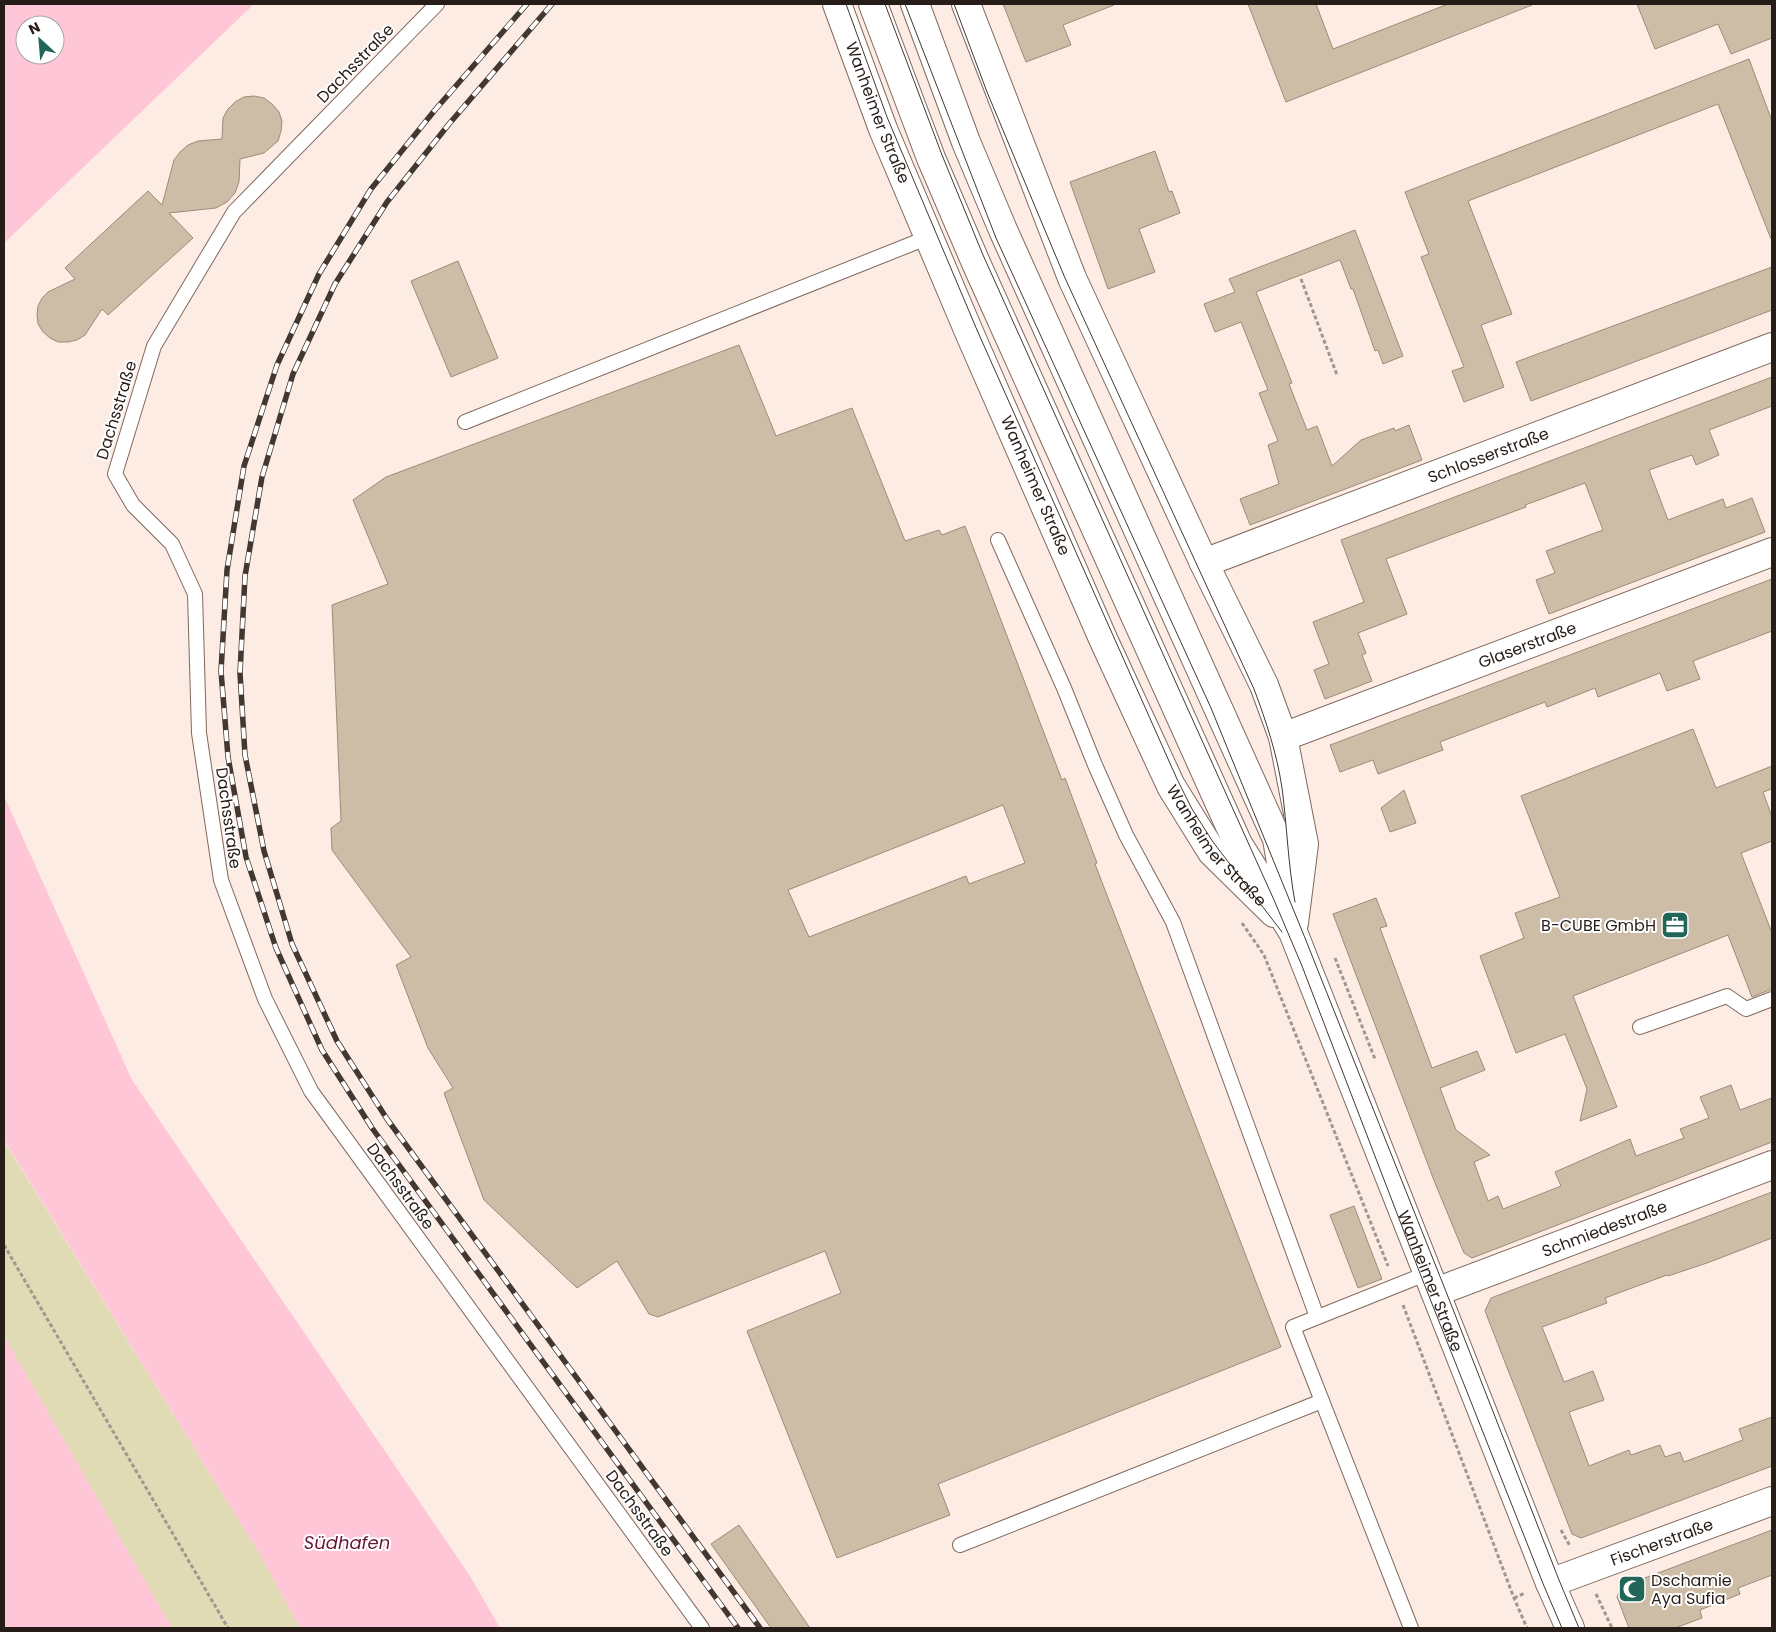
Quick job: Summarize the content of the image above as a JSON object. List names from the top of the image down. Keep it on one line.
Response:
{"streets":{"street":["Wanheimer Straße","Schlosserstraße","Glaserstraße","Schmiedestraße","Fischerstraße"],"lane":["Dachsstraße"]},"crossings":[["Wanheimer Straße","Schlosserstraße"],["Wanheimer Straße","Glaserstraße"],["Wanheimer Straße","Schmiedestraße"],["Wanheimer Straße","Fischerstraße"]],"water":["Südhafen"],"places":{"office":["B-CUBE GmbH"],"mosque":["Dschamie Aya Sufia"]},"north":"top left"}
